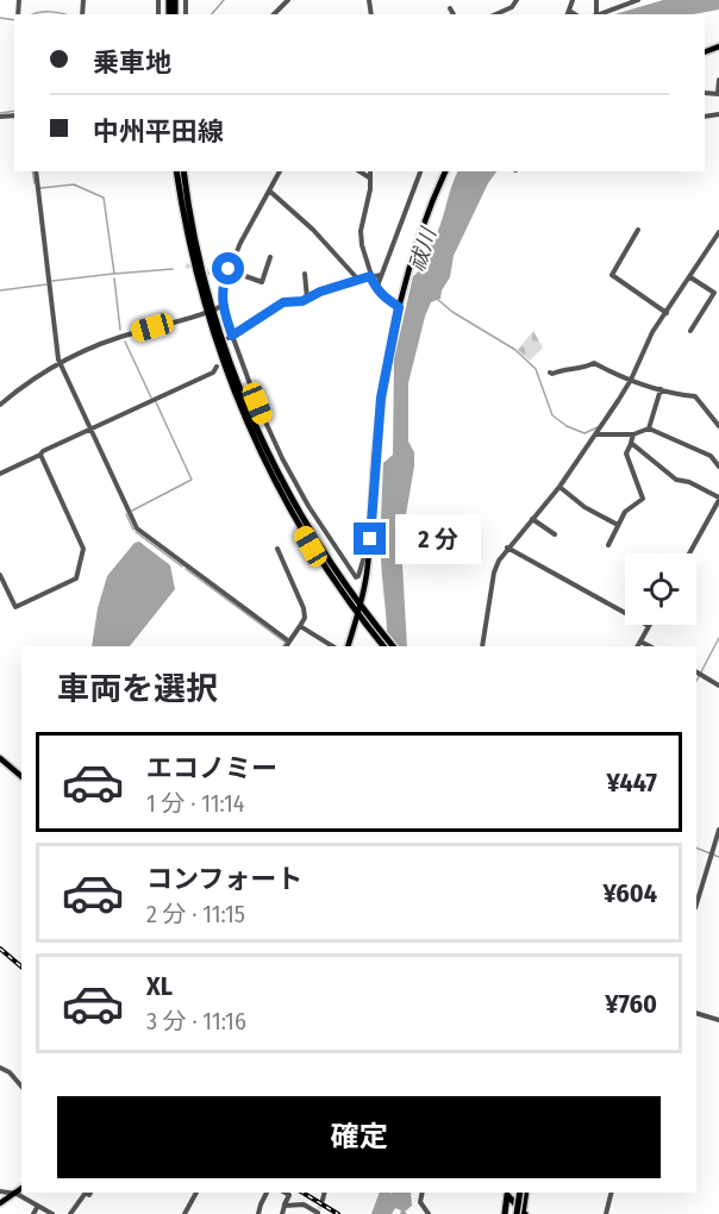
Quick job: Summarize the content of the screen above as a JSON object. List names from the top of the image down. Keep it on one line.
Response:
{"water":["祓川"],"page":{"banner":["乗車地","中州平田線"],"bubble":"2 分","heading":"車両を選択","list":[{"name":"エコノミー","note":"1 分 · 11:14","value":"¥447"},{"name":"コンフォート","note":"2 分 · 11:15","value":"¥604"},{"name":"XL","note":"3 分 · 11:16","value":"¥760"}],"buttons":"確定"}}
